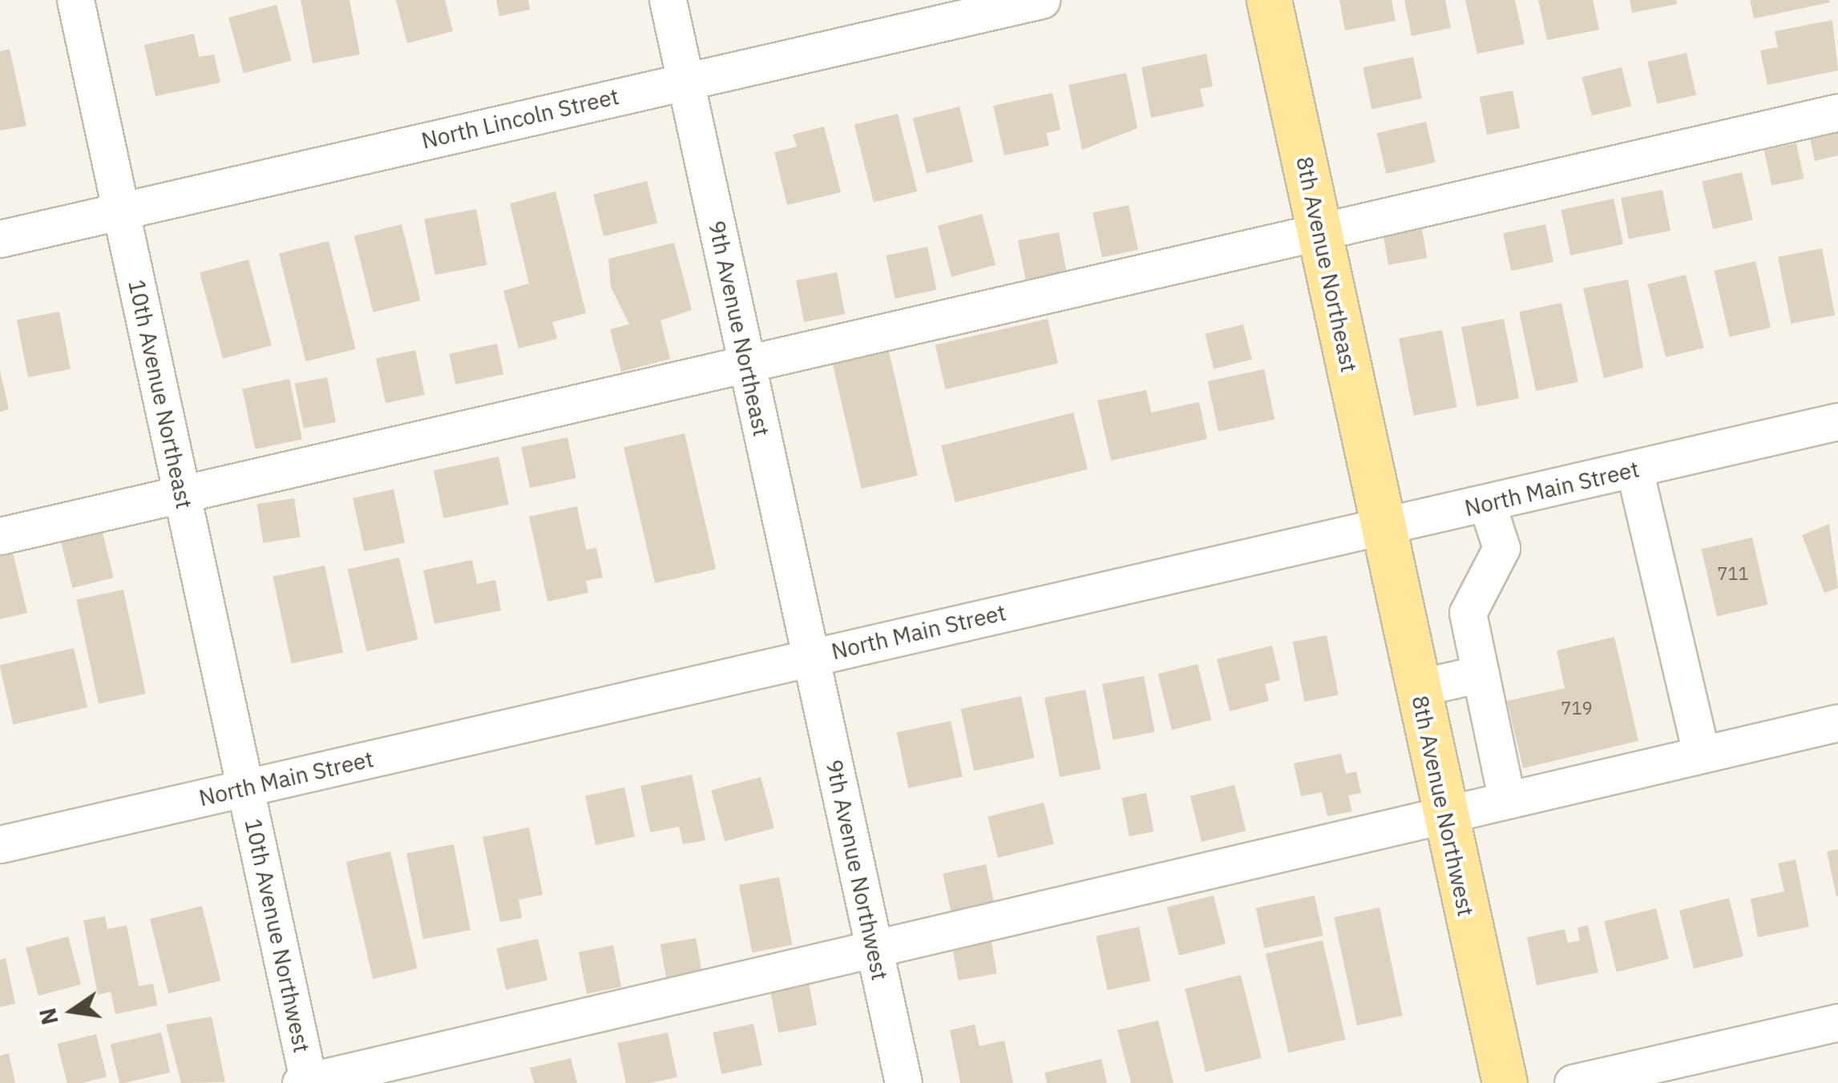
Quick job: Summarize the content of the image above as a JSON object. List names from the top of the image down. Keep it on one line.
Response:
{"streets":{"main road":["8th Avenue Northeast","8th Avenue Northwest"],"street":["North Lincoln Street","9th Avenue Northeast","10th Avenue Northeast","North Main Street","9th Avenue Northwest","10th Avenue Northwest"]},"crossings":[["North Lincoln Street","9th Avenue Northeast"],["North Lincoln Street","10th Avenue Northeast"],["8th Avenue Northeast","North Main Street"],["8th Avenue Northeast","8th Avenue Northwest"],["9th Avenue Northeast","North Main Street"],["9th Avenue Northeast","9th Avenue Northwest"],["10th Avenue Northeast","North Main Street"],["10th Avenue Northeast","10th Avenue Northwest"],["North Main Street","8th Avenue Northwest"],["North Main Street","9th Avenue Northwest"],["North Main Street","10th Avenue Northwest"]],"house_numbers":["711","719"],"north":"left"}
